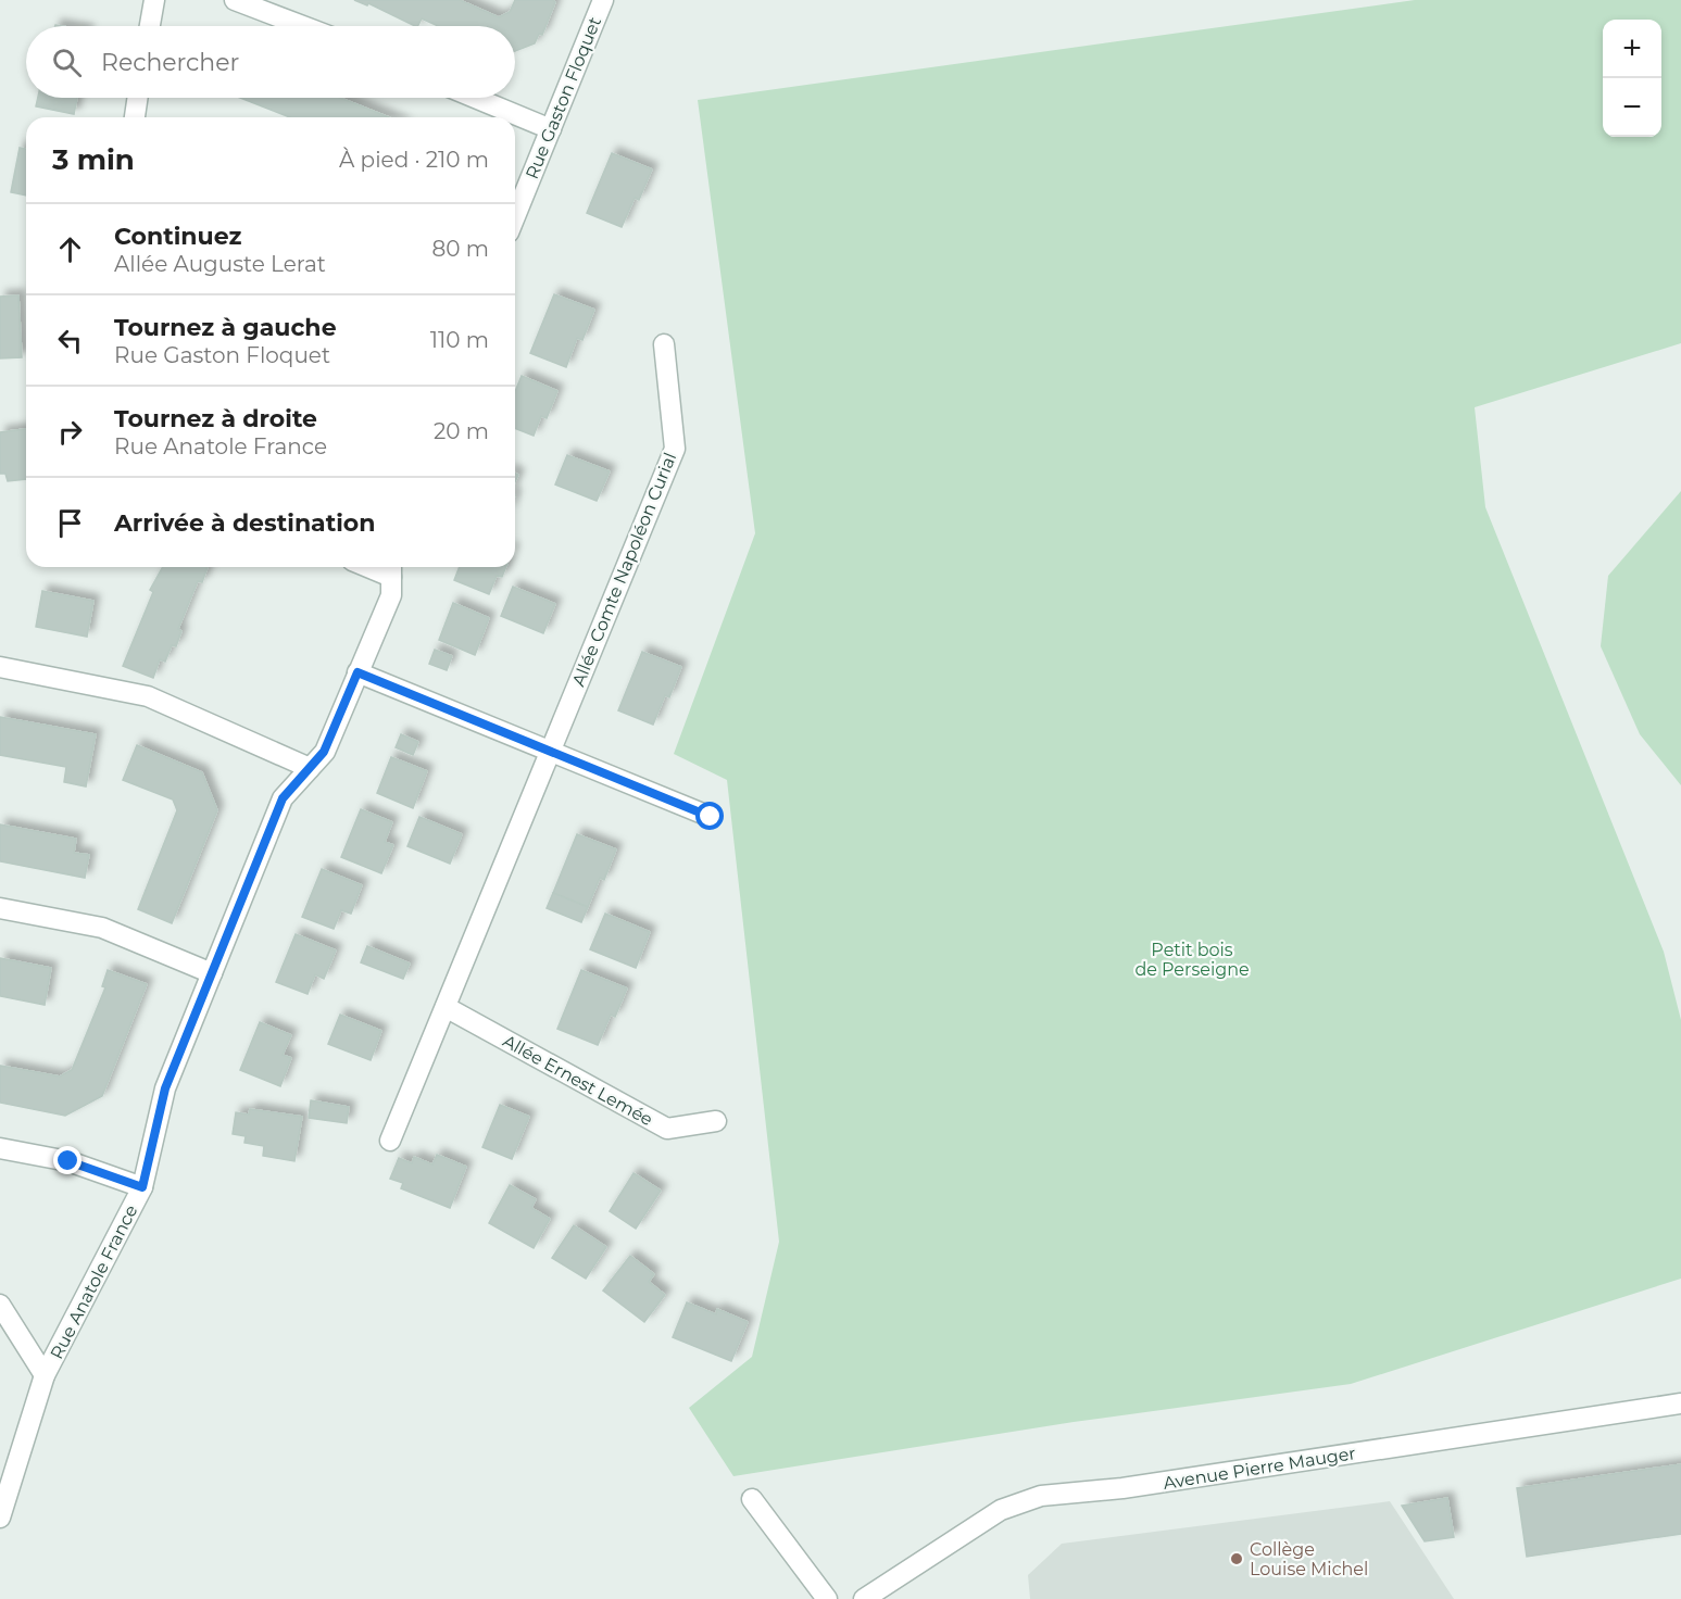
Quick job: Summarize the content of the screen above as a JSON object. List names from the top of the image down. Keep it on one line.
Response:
{"streets":{"street":["Rue Gaston Floquet","Allée Comte Napoléon Curial","Allée Ernest Lemée","Rue Anatole France","Avenue Pierre Mauger"]},"parks":["Petit bois de Perseigne"],"places":["Collège Louise Michel"],"page":{"map_buttons":["+","−"],"search":"Rechercher","heading":["3 min","À pied · 210 m"],"list":[["Continuez","Allée Auguste Lerat","80 m"],["Tournez à gauche","Rue Gaston Floquet","110 m"],["Tournez à droite","Rue Anatole France","20 m"],"Arrivée à destination"]}}
